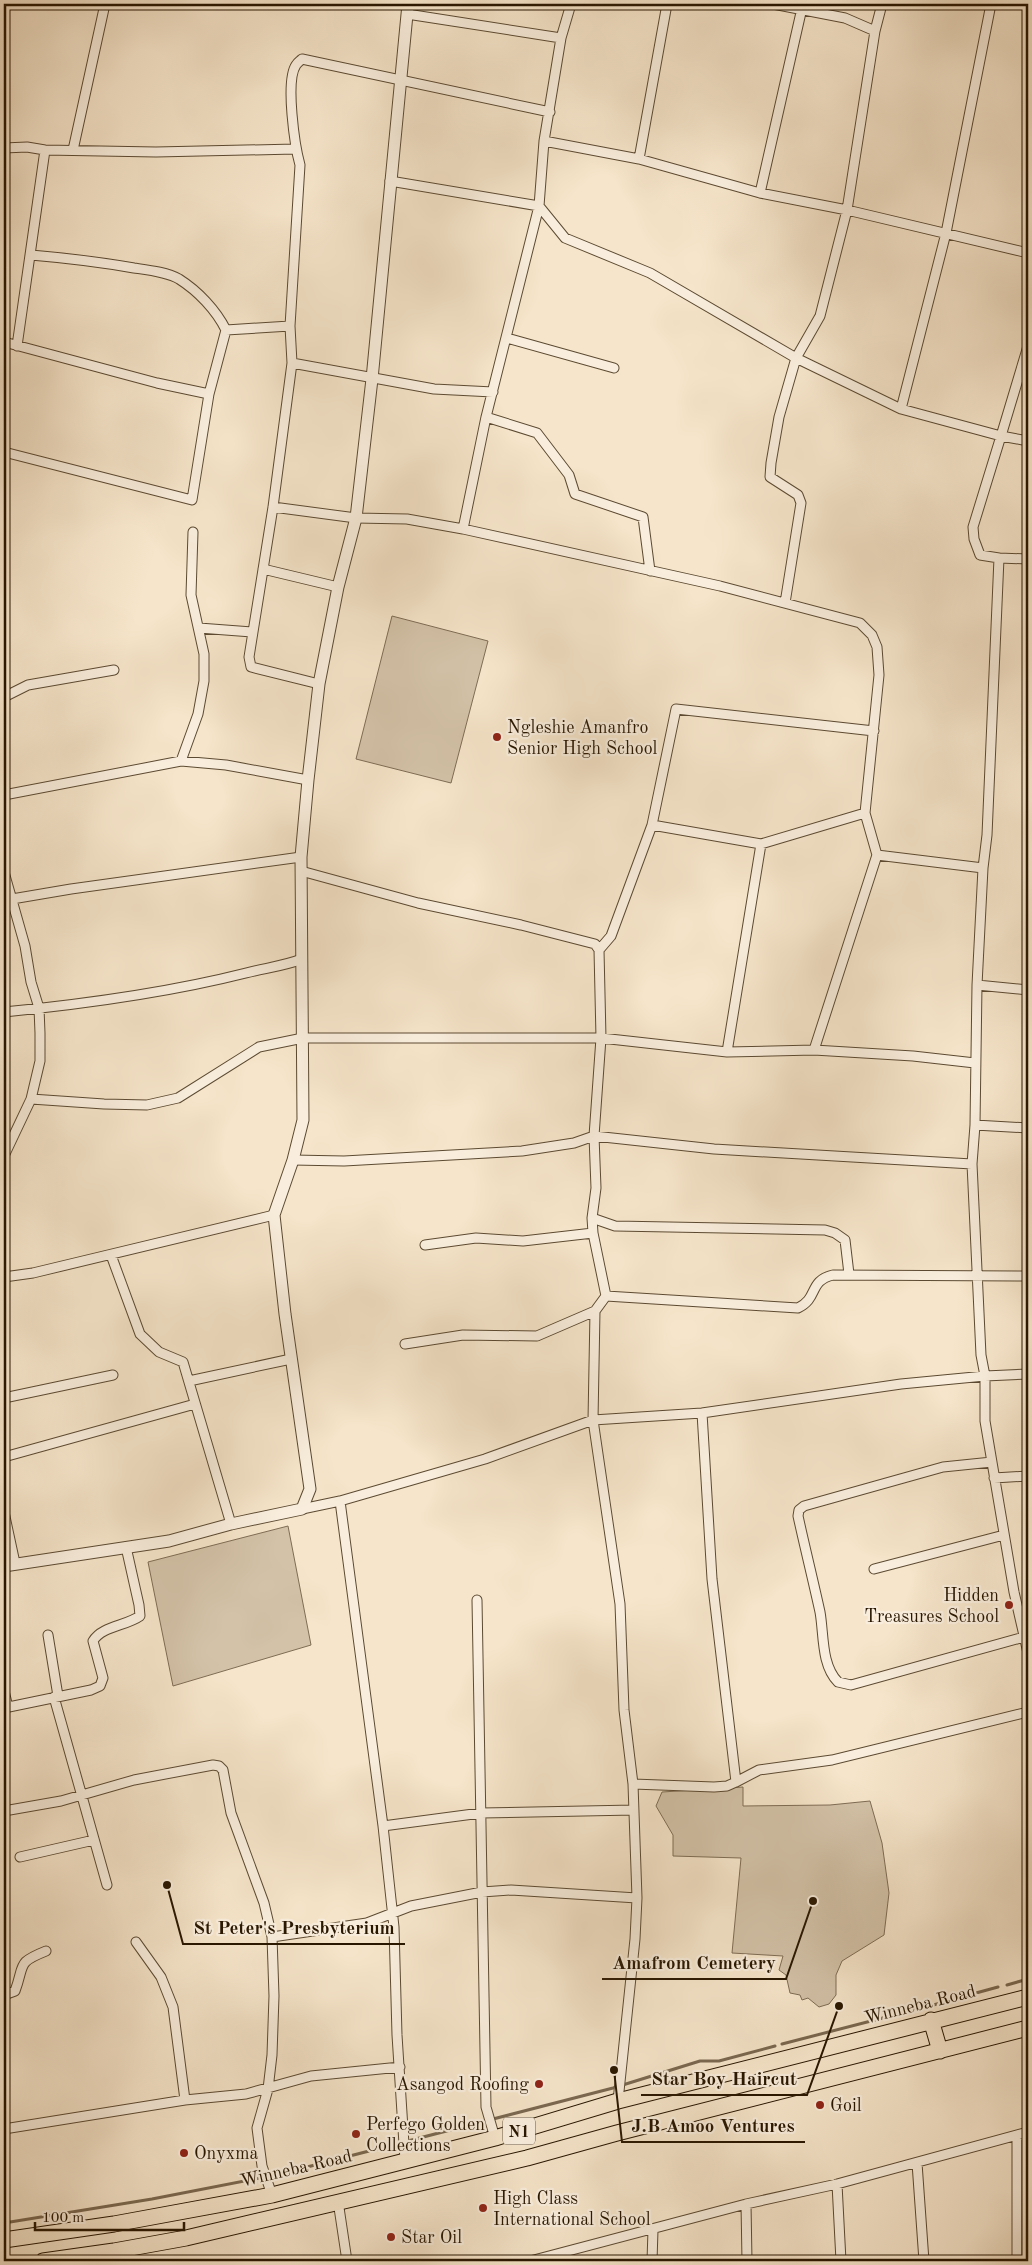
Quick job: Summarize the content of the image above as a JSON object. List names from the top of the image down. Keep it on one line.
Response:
{"streets":{"highway":["Winneba Road","N1"]},"places":["Ngleshie Amanfro Senior High School","Hidden Treasures School","St Peter's Presbyterium","Amafrom Cemetery","Star Boy Haircut","J.B Amoo Ventures","Asangod Roofing","Goil","Perfego Golden Collections","Onyxma","High Class International School","Star Oil"],"scale_bar":"100 m"}
